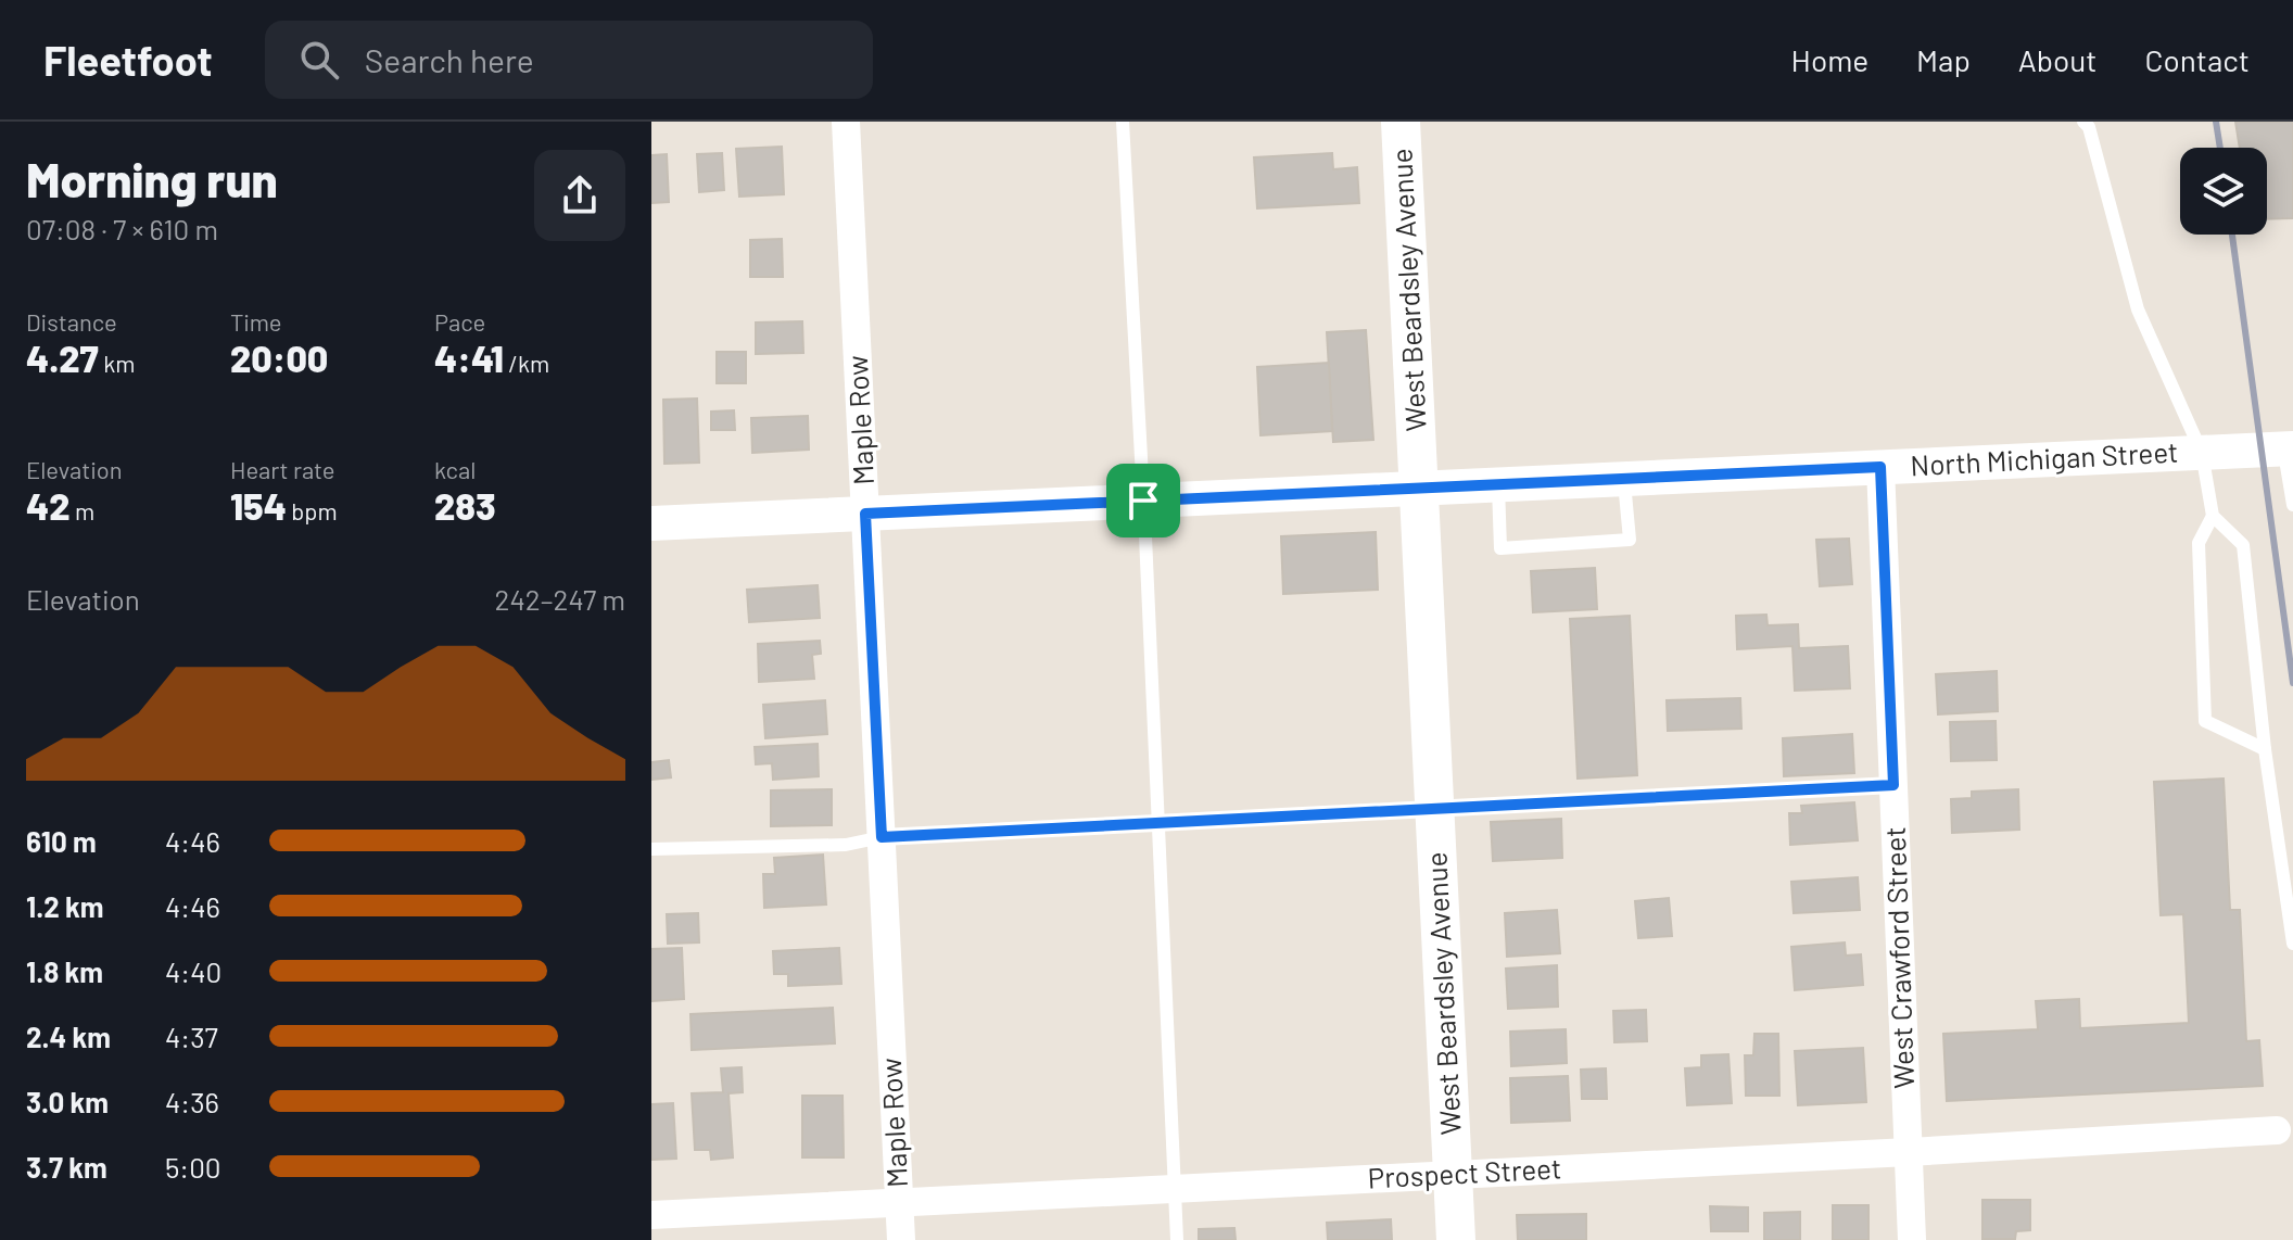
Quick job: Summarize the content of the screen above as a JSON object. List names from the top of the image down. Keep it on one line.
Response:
{"streets":{"main road":["West Beardsley Avenue"],"street":["Maple Row","North Michigan Street","West Crawford Street","Prospect Street"]},"crossings":[["West Beardsley Avenue","North Michigan Street"],["West Beardsley Avenue","Prospect Street"],["Maple Row","North Michigan Street"],["Maple Row","Prospect Street"],["North Michigan Street","West Crawford Street"],["West Crawford Street","Prospect Street"]],"page":{"header":"Fleetfoot","search":"Search here","nav":["Home","Map","About","Contact"],"heading":["Morning run","07:08 · 7 × 610 m"],"stats":[["Distance","4.27 km"],["Time","20:00"],["Pace","4:41 /km"],["Elevation","42 m"],["Heart rate","154 bpm"],["kcal","283"]],"chart":["Elevation","242–247 m"],"list":[{"name":"610 m","note":"4:46"},{"name":"1.2 km","note":"4:46"},{"name":"1.8 km","note":"4:40"},{"name":"2.4 km","note":"4:37"},{"name":"3.0 km","note":"4:36"},{"name":"3.7 km","note":"5:00"}]}}
